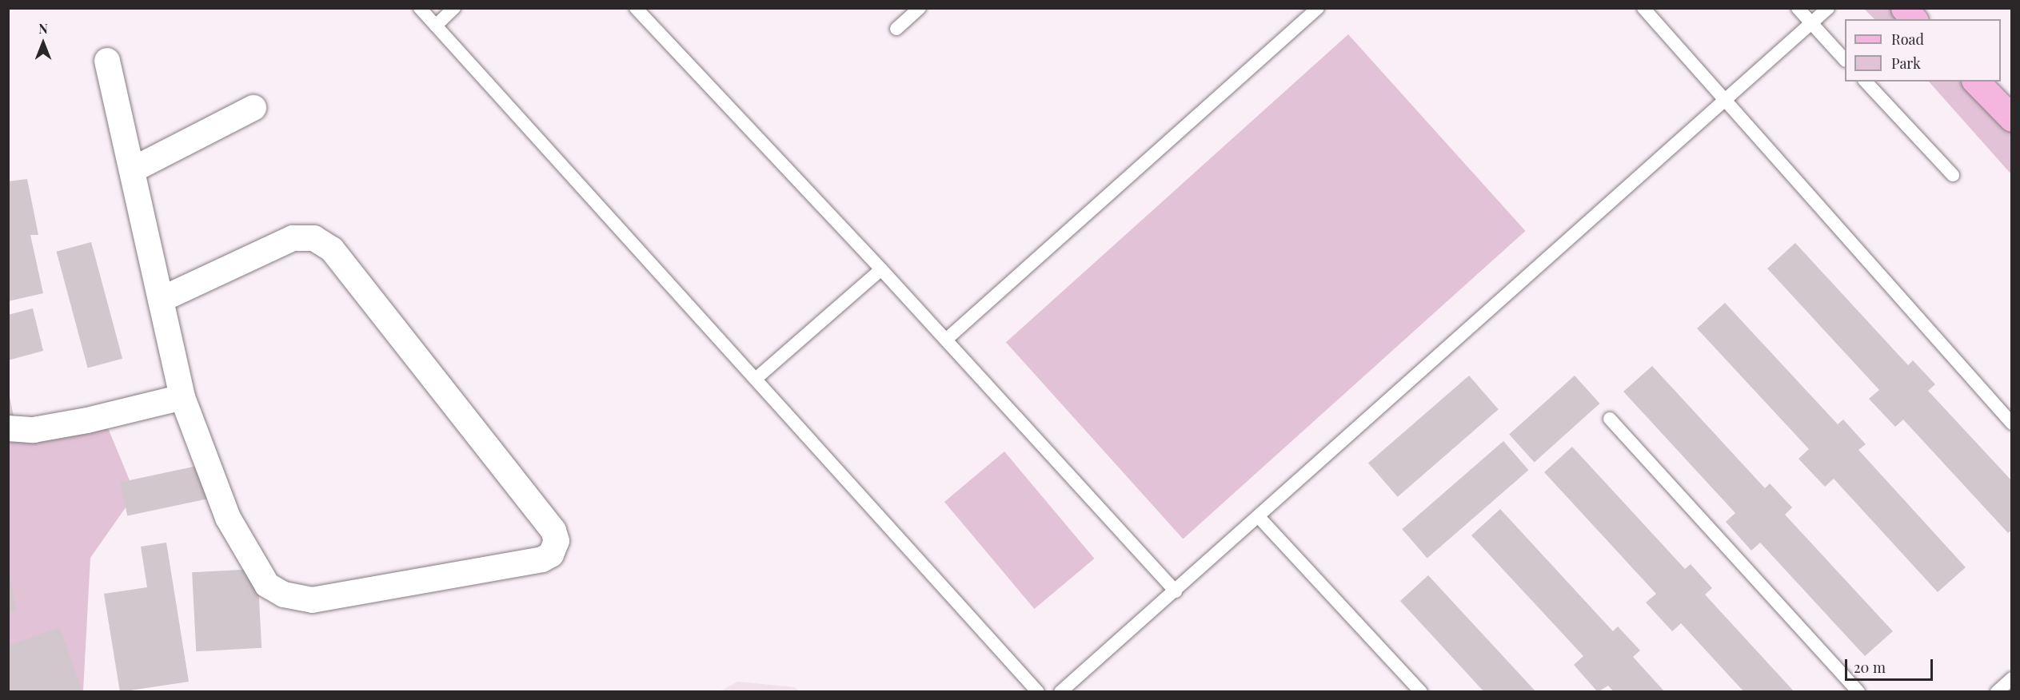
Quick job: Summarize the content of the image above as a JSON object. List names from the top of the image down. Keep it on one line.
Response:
{"legend":["Road","Park"],"scale_bar":"20 m","north":"top"}
